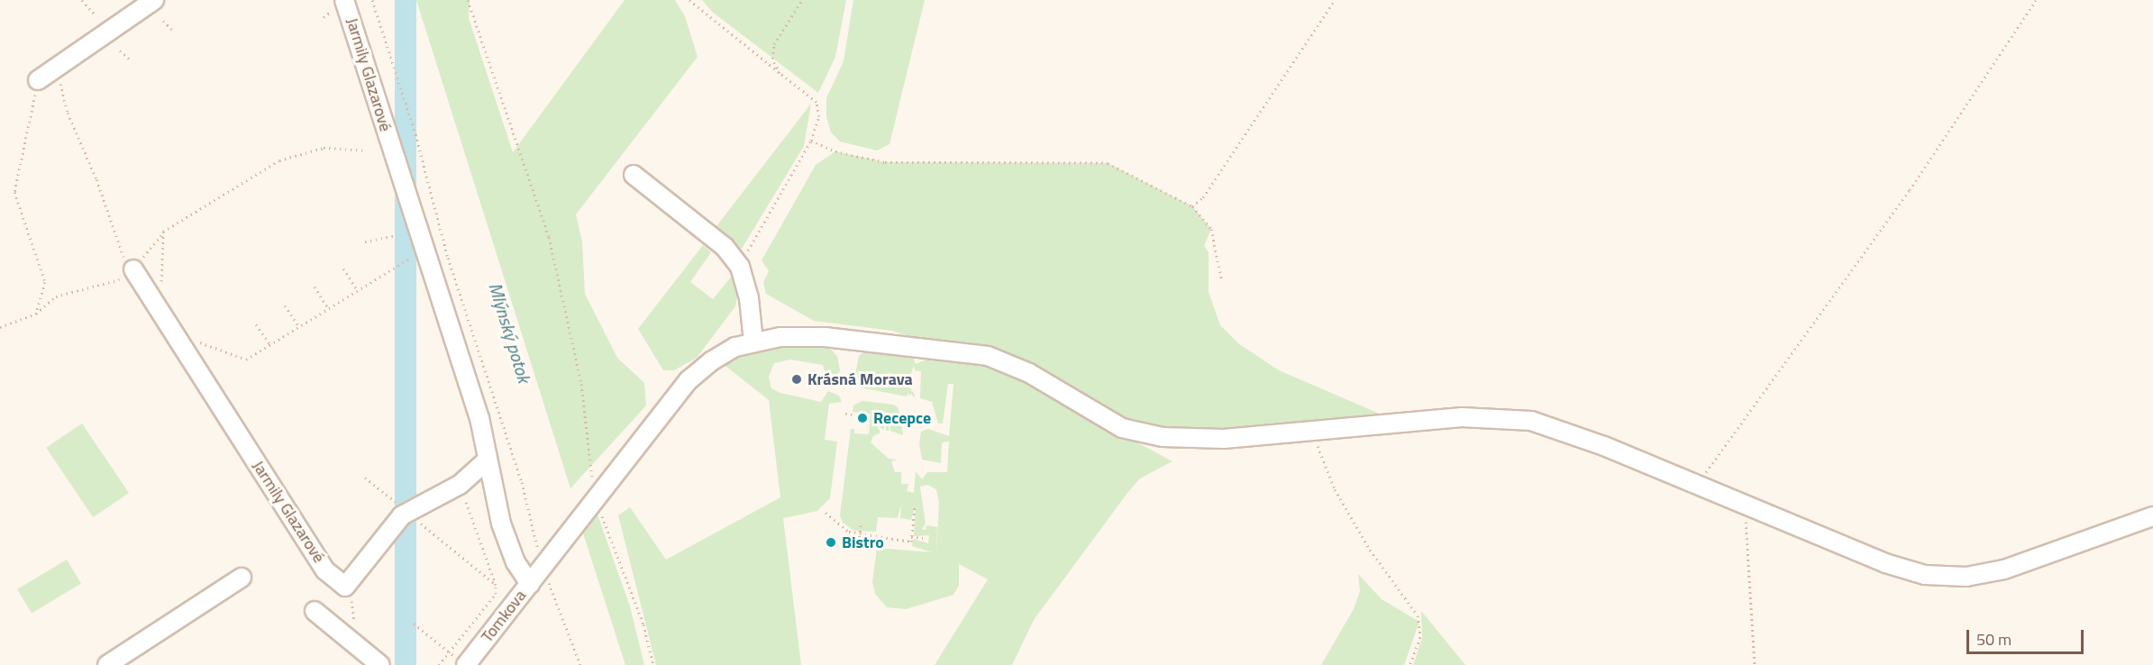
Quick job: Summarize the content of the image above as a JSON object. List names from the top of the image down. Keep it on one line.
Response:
{"streets":{"street":["Jarmily Glazarové","Tomkova"]},"crossings":[["Jarmily Glazarové","Tomkova"]],"water":["Mlýnský potok"],"places":["Krásná Morava","Recepce","Bistro"],"scale_bar":"50 m"}
